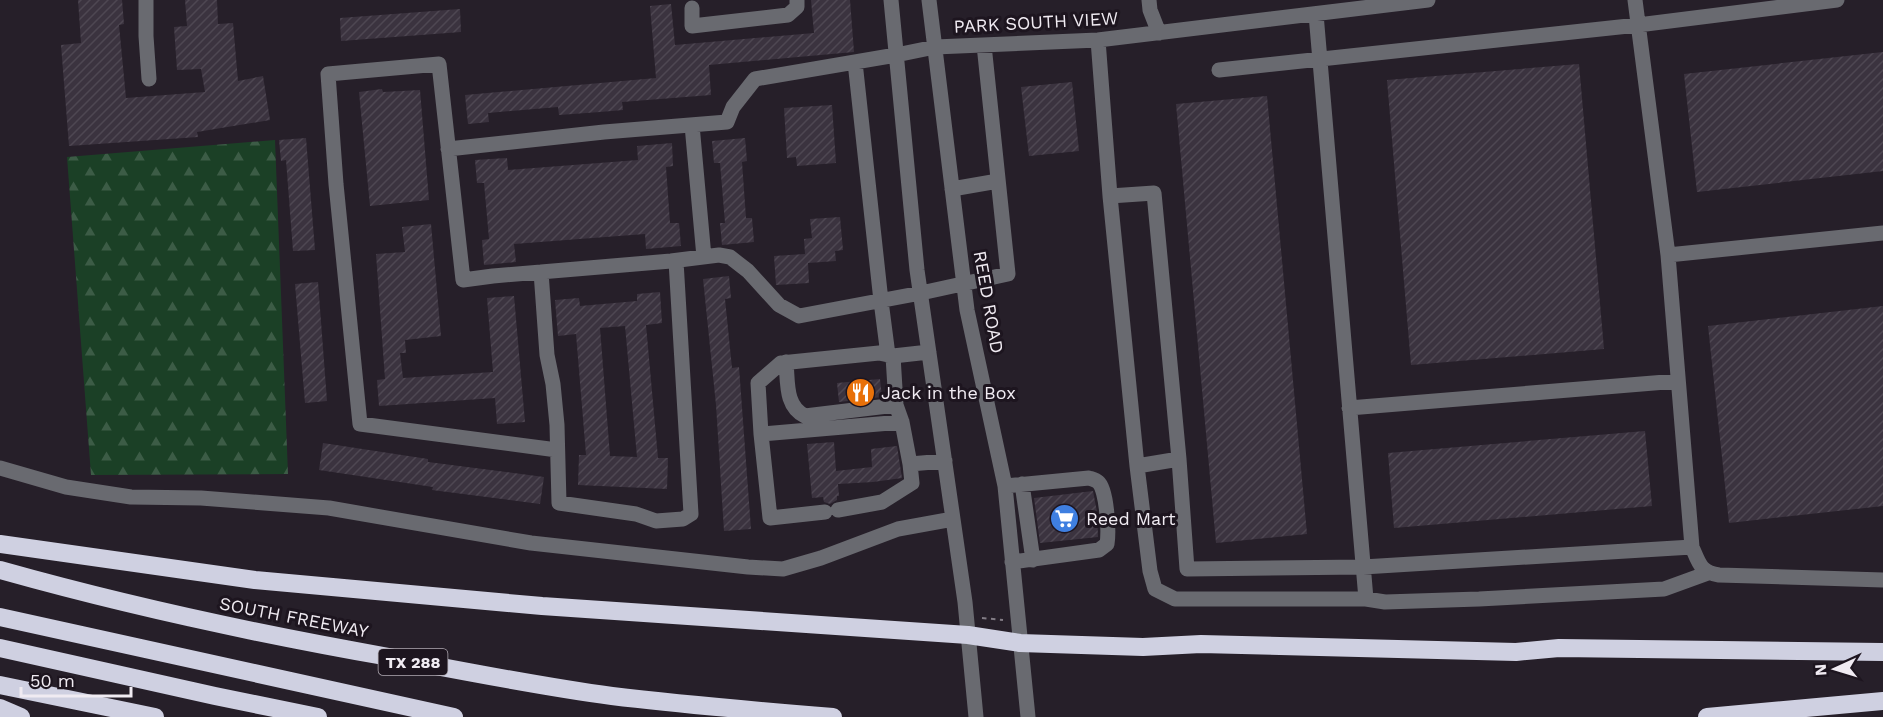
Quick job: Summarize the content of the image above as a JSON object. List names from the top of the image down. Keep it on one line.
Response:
{"streets":{"highway":["SOUTH FREEWAY","TX 288"],"street":["PARK SOUTH VIEW","REED ROAD"]},"crossings":[["PARK SOUTH VIEW","REED ROAD"]],"places":{"restaurant":["Jack in the Box"],"supermarket":["Reed Mart"]},"scale_bar":"50 m","north":"left"}
